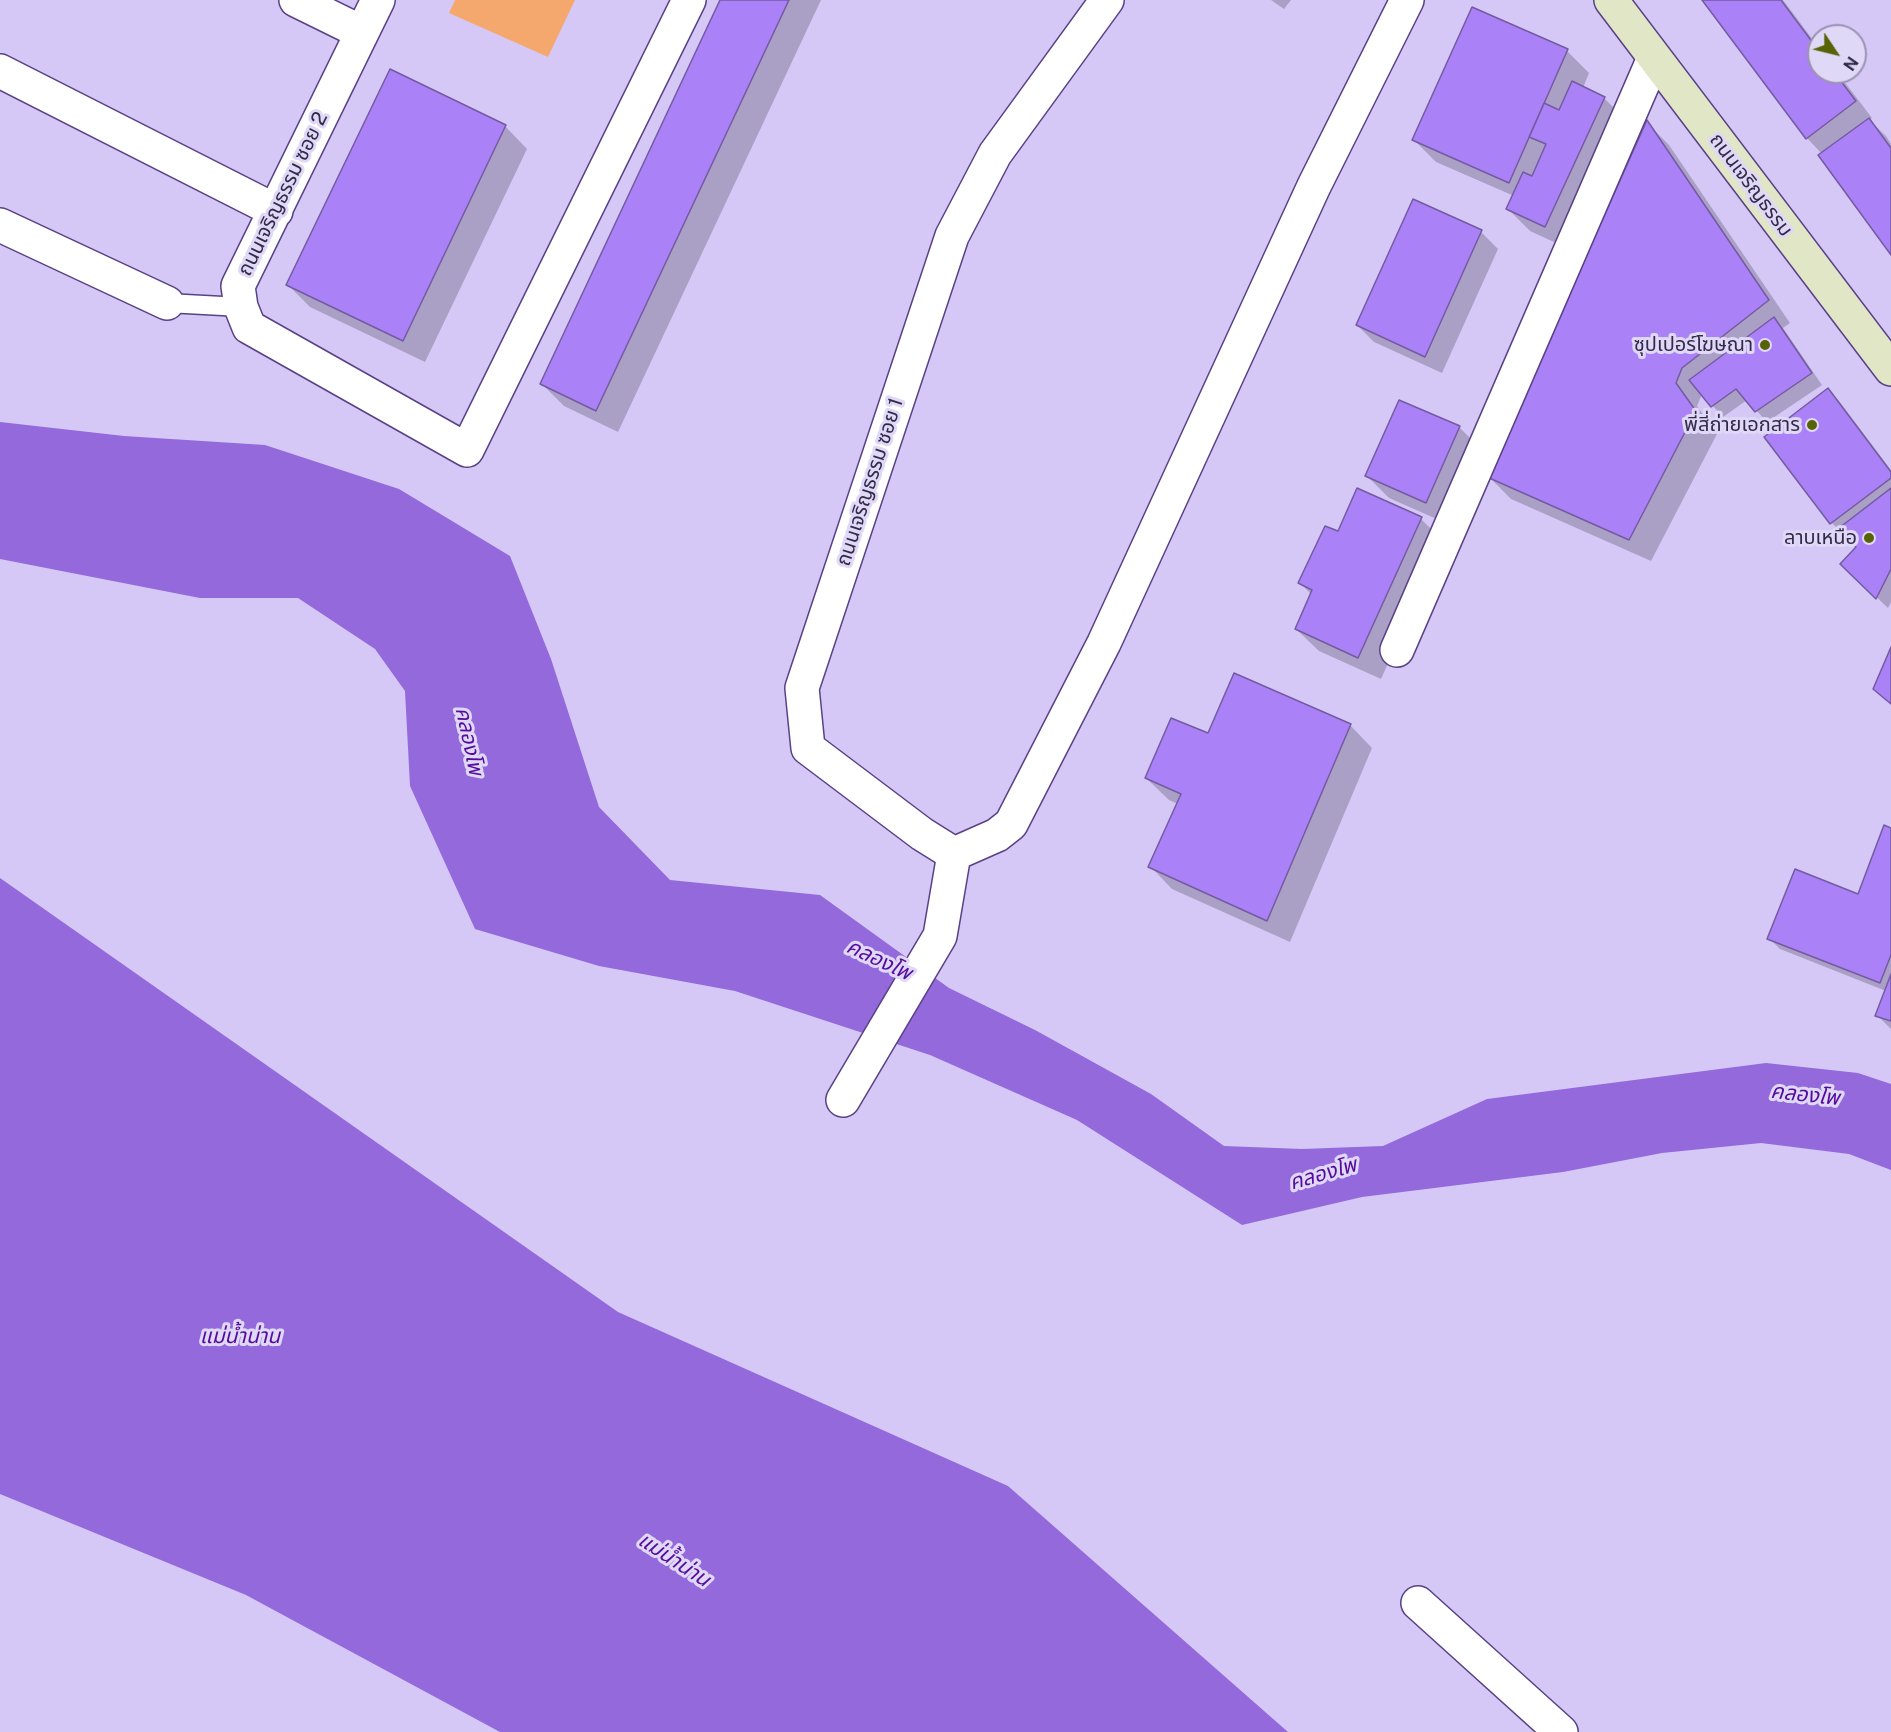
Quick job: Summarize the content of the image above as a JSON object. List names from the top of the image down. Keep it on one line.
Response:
{"streets":{"street":["ถนนเจริญธรรม","ถนนเจริญธรรม ซอย 2","ถนนเจริญธรรม ซอย 1"]},"water":["คลองโพ","แม่น้ำน่าน"],"places":["ซุปเปอร์โฆษณา","พี่สี่ถ่ายเอกสาร","ลาบเหนือ"],"north":"bottom right"}
